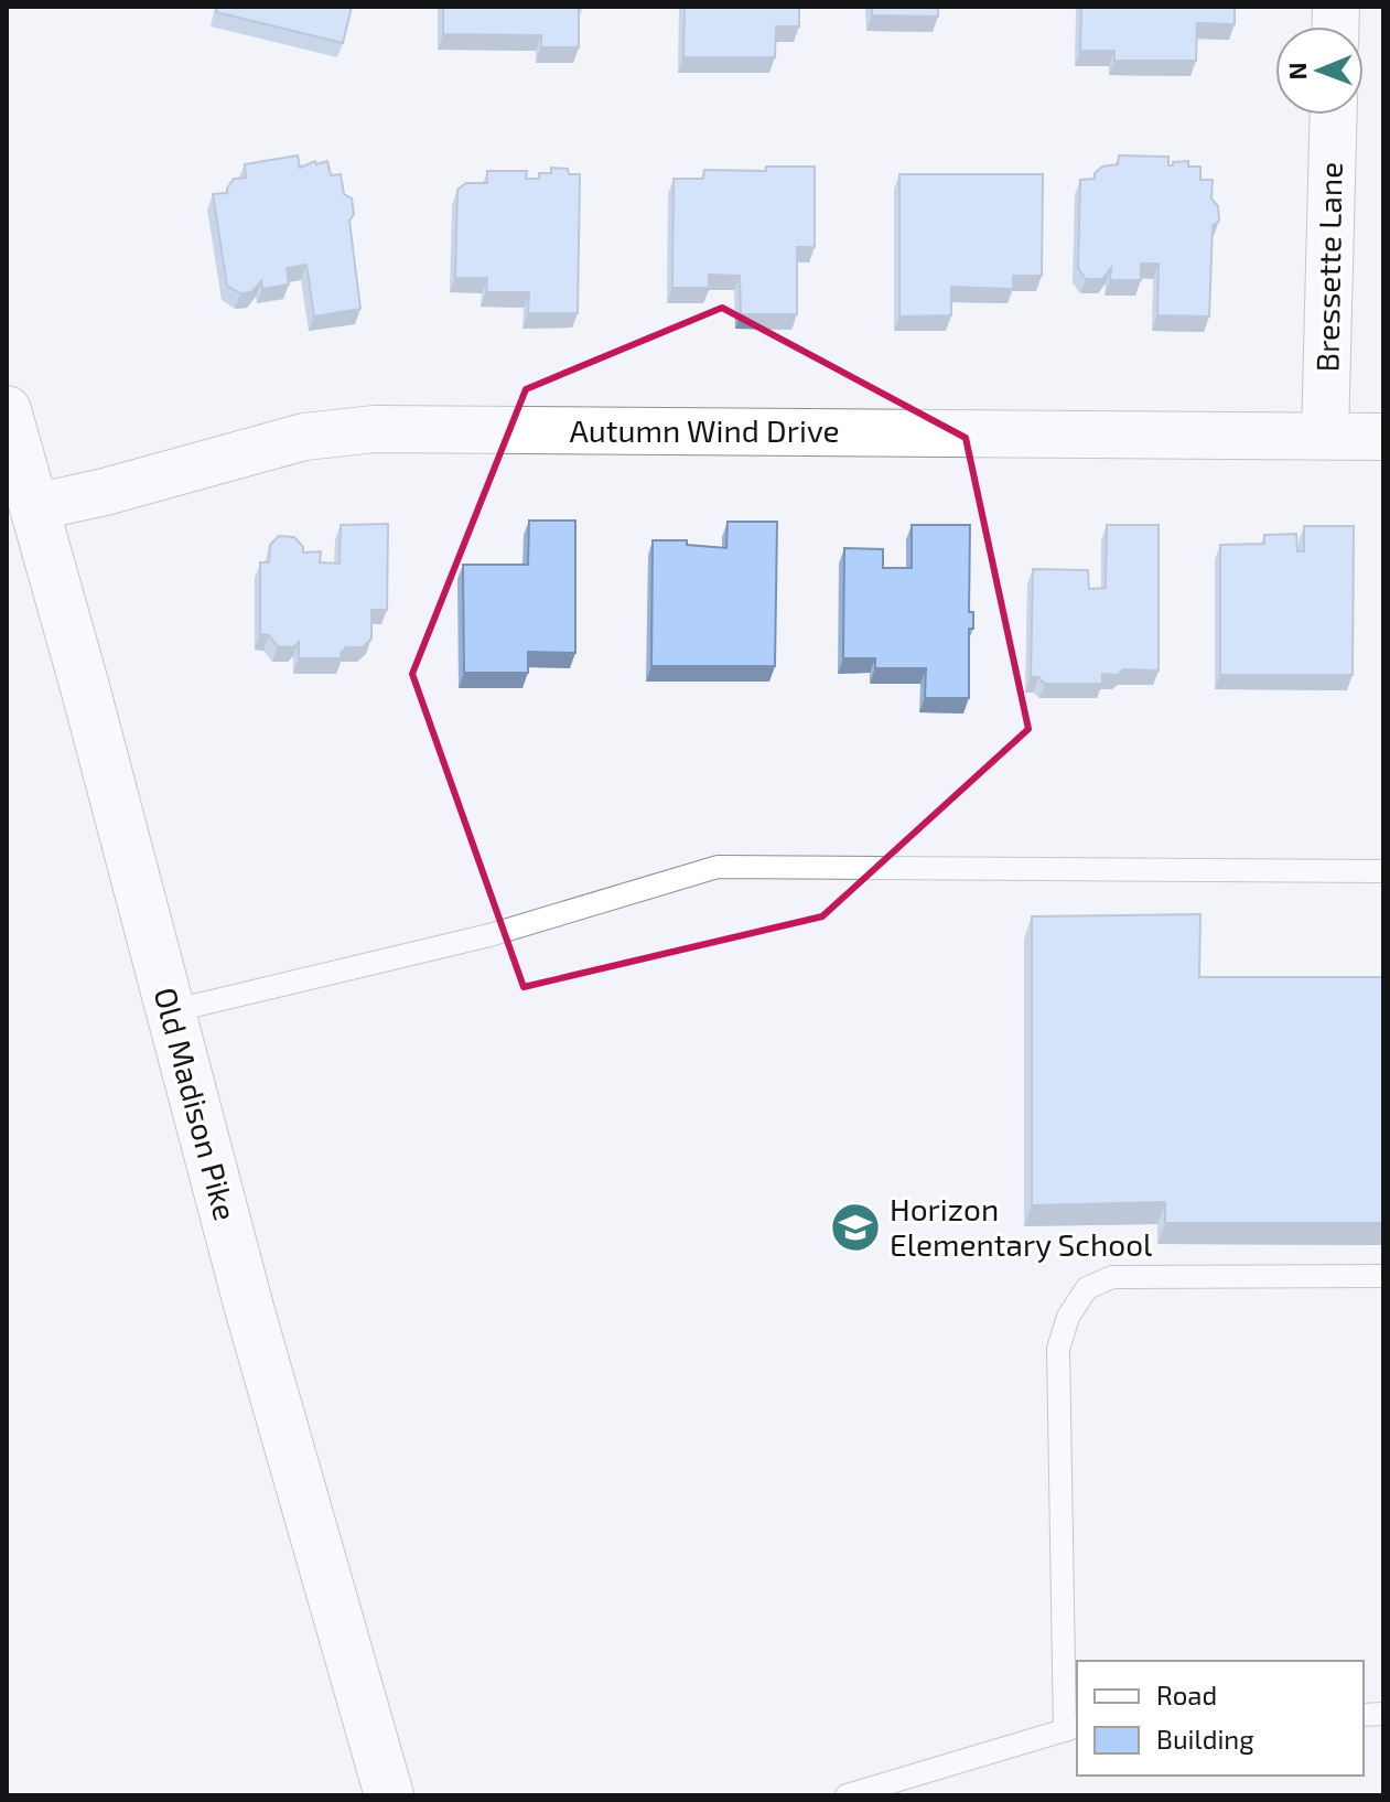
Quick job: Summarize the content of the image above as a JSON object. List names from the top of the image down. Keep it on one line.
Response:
{"streets":{"main road":["Old Madison Pike"],"street":["Bressette Lane","Autumn Wind Drive"]},"crossings":[["Bressette Lane","Autumn Wind Drive"],["Autumn Wind Drive","Old Madison Pike"]],"places":{"school or university":["Horizon Elementary School"]},"legend":["Road","Building"],"north":"left"}
